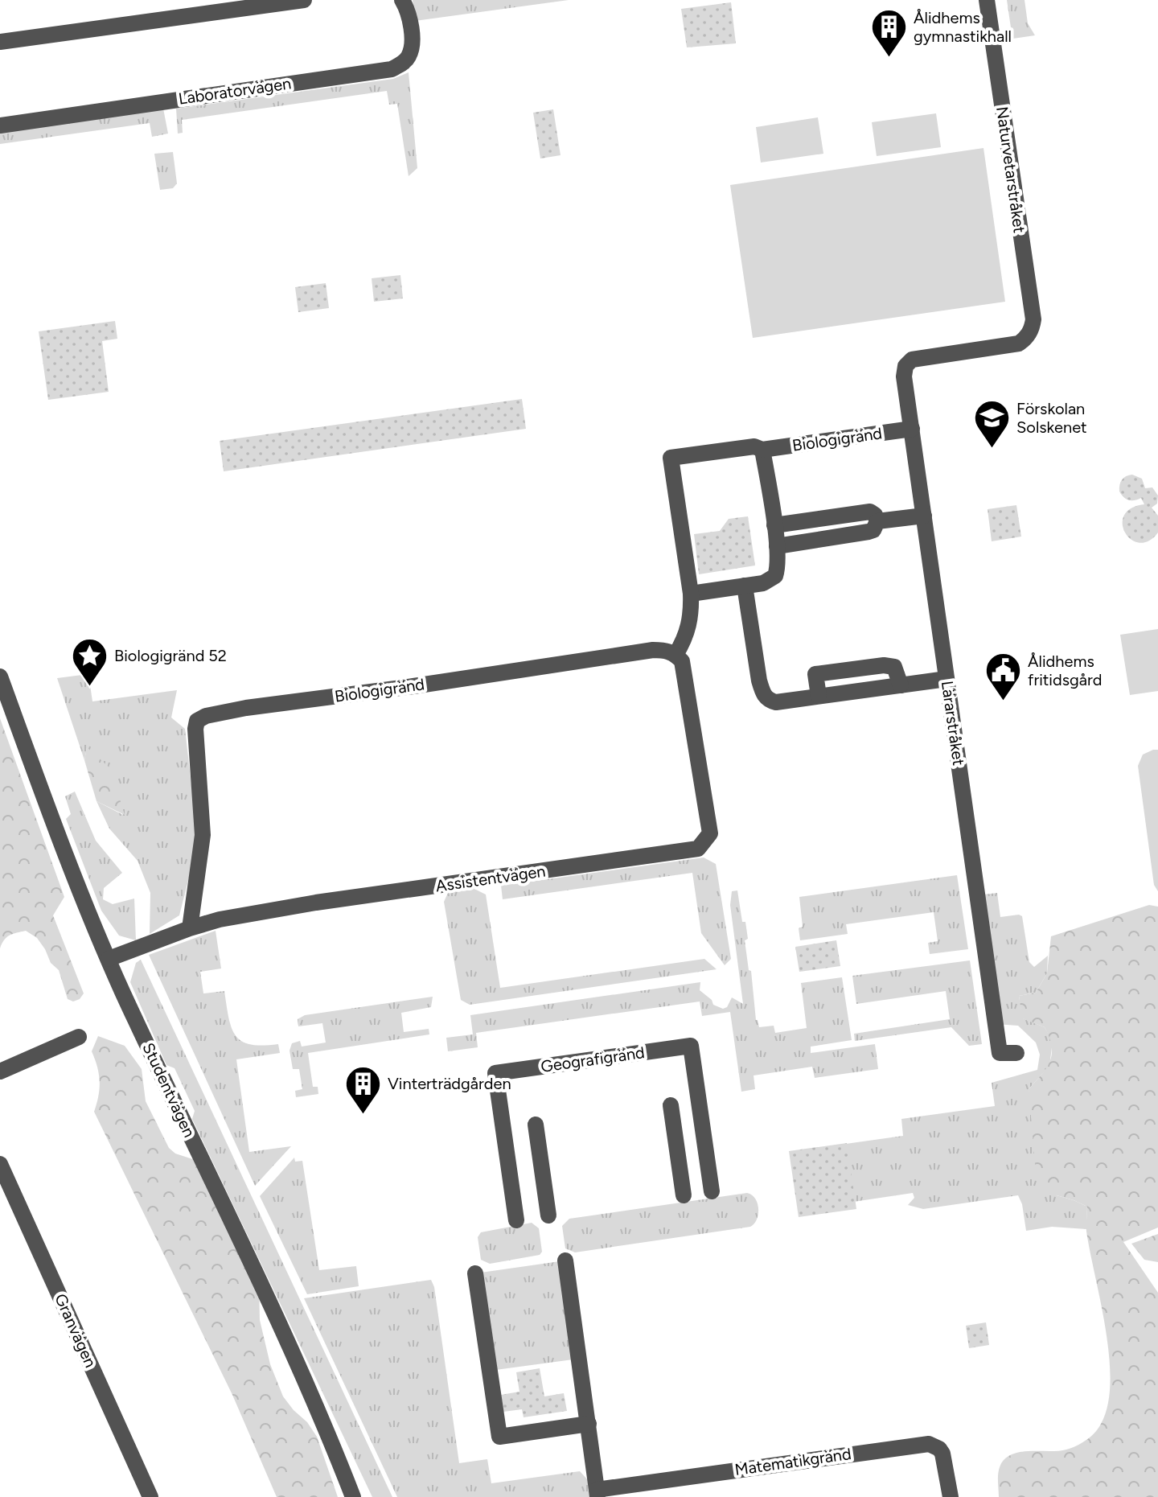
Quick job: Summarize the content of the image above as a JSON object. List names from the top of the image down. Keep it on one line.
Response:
{"streets":{"street":["Laboratorvägen","Naturvetarstråket","Biologigränd","Lärarstråket","Assistentvägen","Geografigränd","Studentvägen","Granvägen","Matematikgränd"]},"crossings":[["Naturvetarstråket","Lärarstråket"],["Biologigränd","Lärarstråket"],["Biologigränd","Assistentvägen"],["Assistentvägen","Studentvägen"]],"places":{"building":["Ålidhems gymnastikhall","Vinterträdgården"],"school or university":["Förskolan Solskenet"],"place":["Biologigränd 52"],"public building":["Ålidhems fritidsgård"]}}
